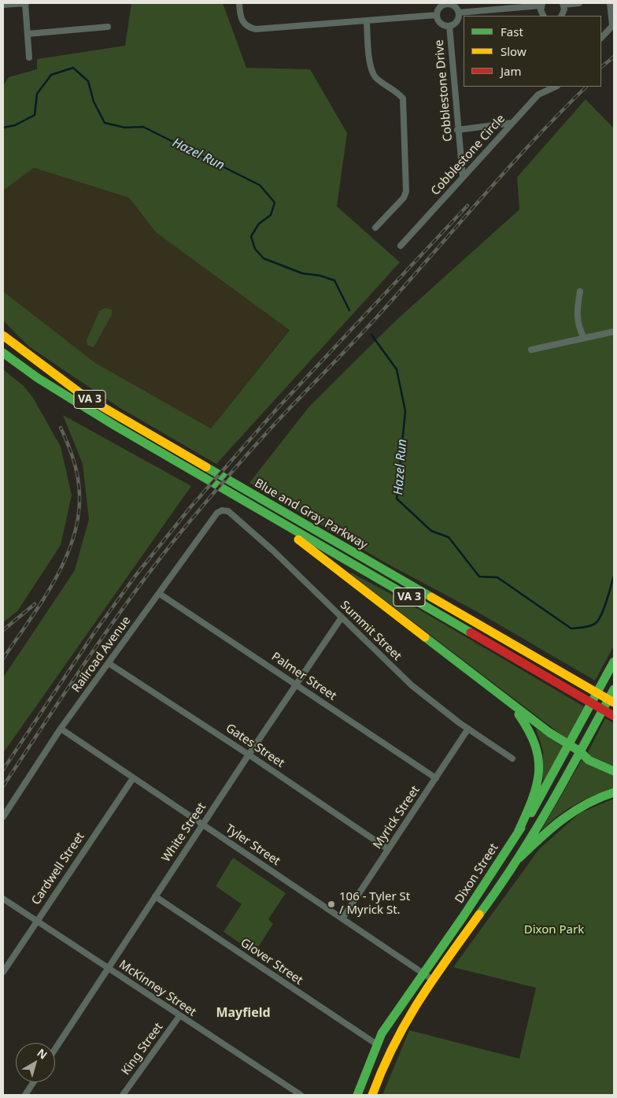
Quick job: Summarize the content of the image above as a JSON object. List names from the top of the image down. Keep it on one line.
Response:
{"streets":{"main road":["VA 3","Blue and Gray Parkway","Dixon Street"],"street":["Cobblestone Drive","Cobblestone Circle","Summit Street","Railroad Avenue","Palmer Street","Gates Street","Myrick Street","White Street","Tyler Street","Cardwell Street","Glover Street","McKinney Street","King Street"]},"crossings":[["Cobblestone Drive","Cobblestone Circle"],["Summit Street","Railroad Avenue"],["Summit Street","Myrick Street"],["Summit Street","White Street"],["Railroad Avenue","Palmer Street"],["Railroad Avenue","Gates Street"],["Railroad Avenue","Tyler Street"],["Palmer Street","Myrick Street"],["Palmer Street","White Street"],["Gates Street","Myrick Street"],["Gates Street","White Street"],["Myrick Street","Tyler Street"],["White Street","Tyler Street"],["White Street","Glover Street"],["White Street","McKinney Street"],["Tyler Street","Cardwell Street"],["Tyler Street","Dixon Street"],["Cardwell Street","McKinney Street"],["Dixon Street","Glover Street"],["McKinney Street","King Street"]],"districts":["Mayfield"],"water":["Hazel Run"],"parks":["Dixon Park"],"places":["106 - Tyler St / Myrick St."],"legend":["Fast","Slow","Jam"],"north":"top right"}
